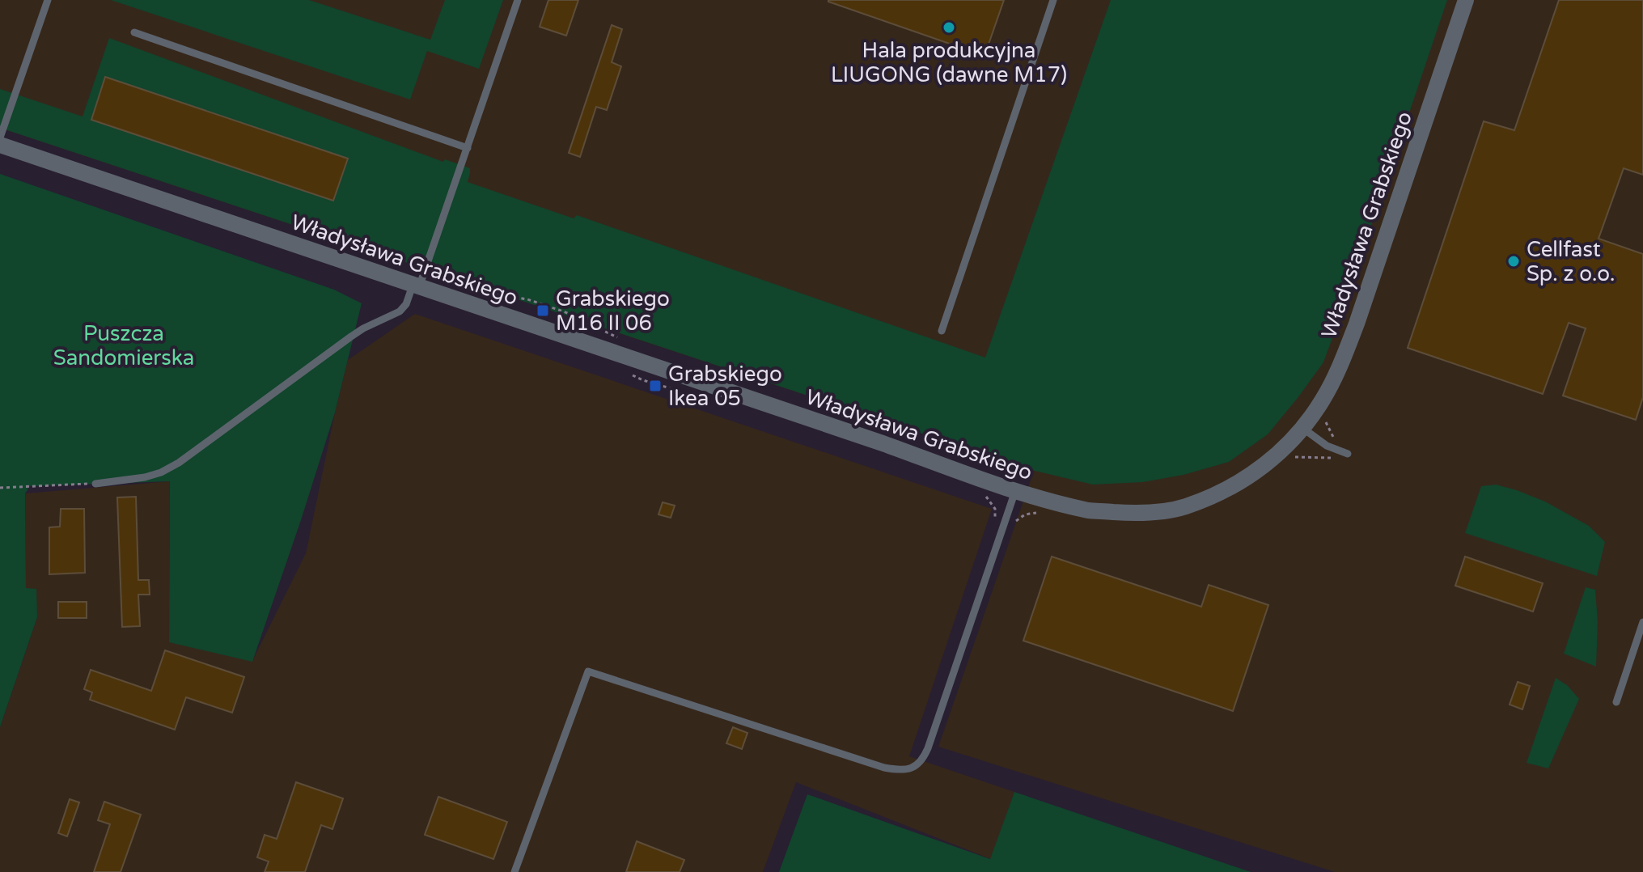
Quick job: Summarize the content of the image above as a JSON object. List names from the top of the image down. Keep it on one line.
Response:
{"streets":{"street":["Władysława Grabskiego"]},"parks":["Puszcza Sandomierska"],"places":{"other":["Hala produkcyjna LIUGONG (dawne M17)","Cellfast Sp. z o.o."],"transit":["Grabskiego M16 II 06","Grabskiego Ikea 05"]}}
